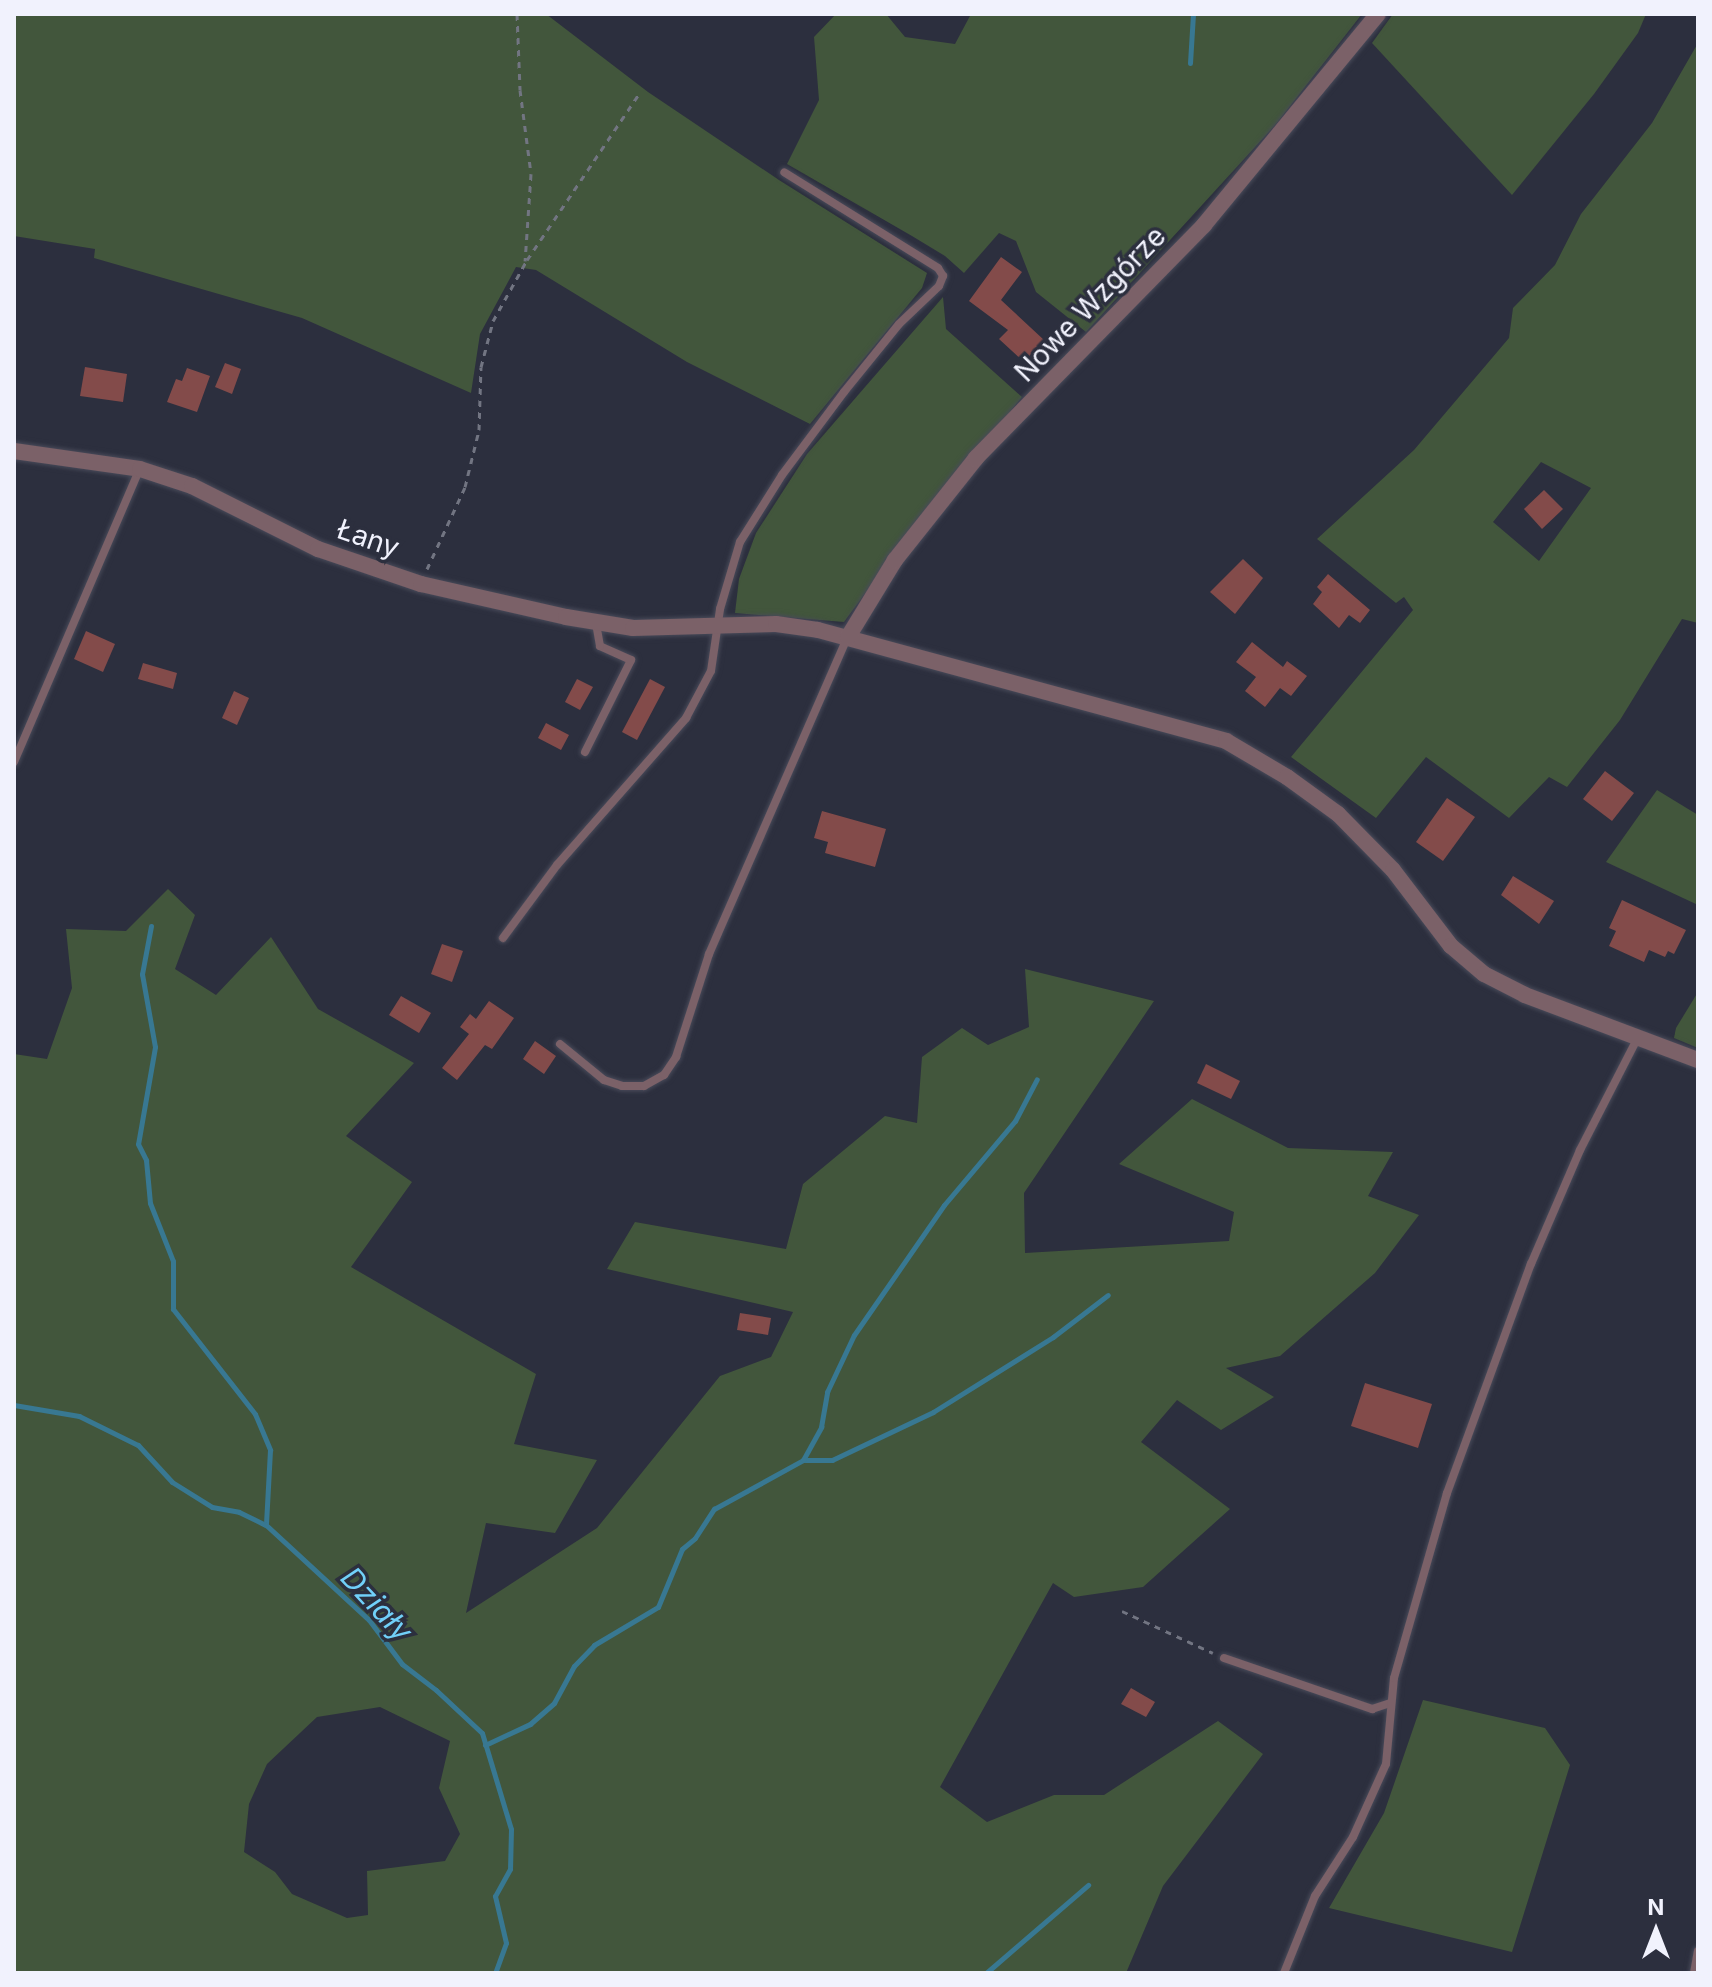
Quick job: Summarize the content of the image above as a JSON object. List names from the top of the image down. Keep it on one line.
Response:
{"streets":{"street":["Nowe Wzgórze","Łany"]},"crossings":[["Nowe Wzgórze","Łany"]],"water":["Działy"],"north":"top"}
